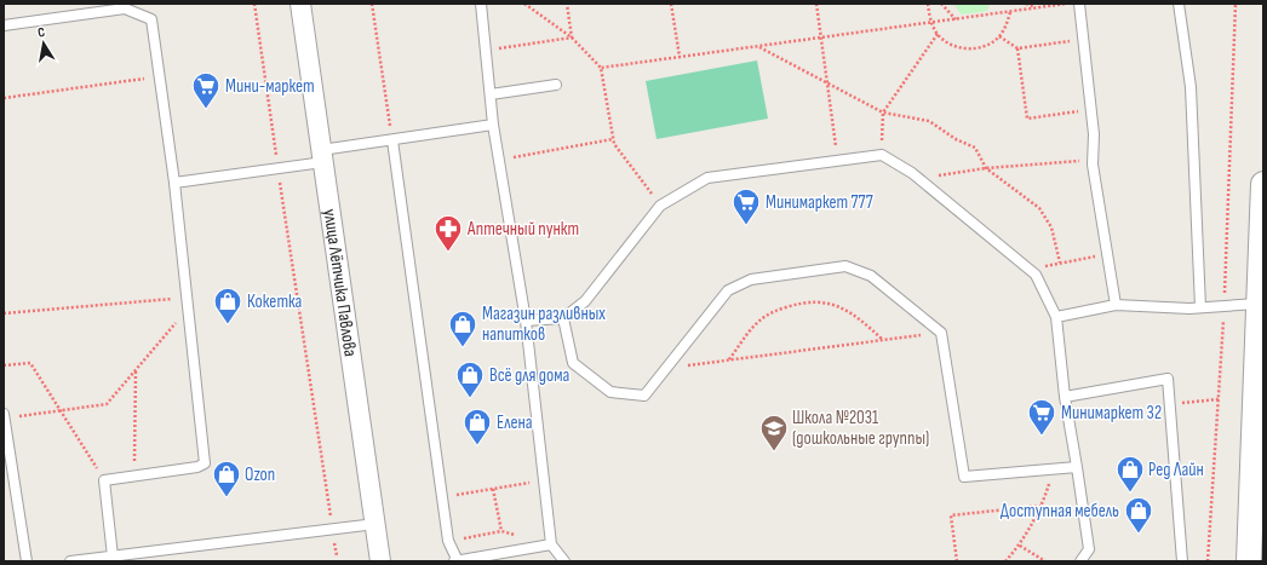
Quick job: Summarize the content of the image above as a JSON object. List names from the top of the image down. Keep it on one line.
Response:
{"streets":{"street":["улица Лётчика Павлова"]},"places":{"supermarket":["Мини-маркет","Минимаркет 777","Минимаркет 32"],"pharmacy":["Аптечный пункт"],"shop":["Кокетка","Магазин разливных напитков","Всё для дома","Елена","Ред Лайн","Ozon","Доступная мебель"],"school or university":["Школа №2031 (дошкольные группы)"]},"north":"top"}
